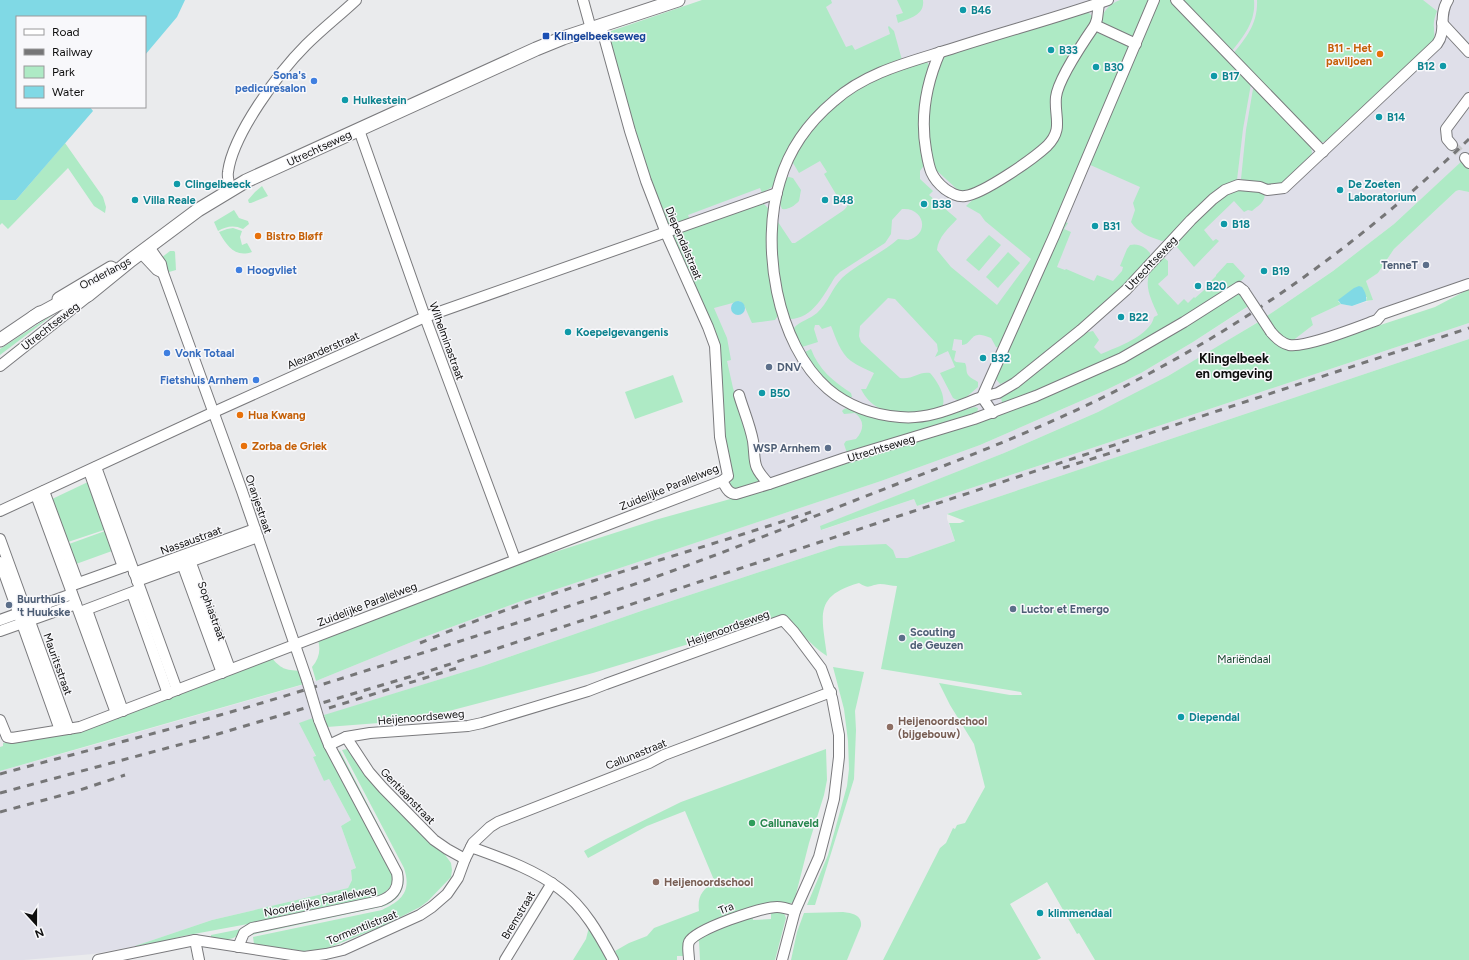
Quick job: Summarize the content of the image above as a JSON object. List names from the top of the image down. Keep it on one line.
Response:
{"streets":{"main road":["Utrechtseweg","Onderlangs"],"street":["Diependalstraat","Wilhelminastraat","Alexanderstraat","Zuidelijke Parallelweg","Oranjestraat","Nassaustraat","Sophiastraat","Heijenoordseweg","Mauritsstraat","Callunastraat","Gentiaanstraat","Noordelijke Parallelweg","Tra","Bremstraat","Tormentilstraat"]},"crossings":[["Utrechtseweg","Diependalstraat"],["Utrechtseweg","Onderlangs"],["Utrechtseweg","Wilhelminastraat"],["Utrechtseweg","Alexanderstraat"],["Utrechtseweg","Zuidelijke Parallelweg"],["Utrechtseweg","Oranjestraat"],["Diependalstraat","Alexanderstraat"],["Diependalstraat","Zuidelijke Parallelweg"],["Onderlangs","Oranjestraat"],["Wilhelminastraat","Alexanderstraat"],["Wilhelminastraat","Zuidelijke Parallelweg"],["Alexanderstraat","Oranjestraat"],["Zuidelijke Parallelweg","Oranjestraat"],["Zuidelijke Parallelweg","Sophiastraat"],["Zuidelijke Parallelweg","Mauritsstraat"],["Oranjestraat","Nassaustraat"],["Oranjestraat","Heijenoordseweg"],["Oranjestraat","Noordelijke Parallelweg"],["Nassaustraat","Sophiastraat"],["Nassaustraat","Mauritsstraat"],["Heijenoordseweg","Callunastraat"],["Heijenoordseweg","Gentiaanstraat"],["Heijenoordseweg","Noordelijke Parallelweg"],["Heijenoordseweg","Tra"],["Callunastraat","Gentiaanstraat"],["Callunastraat","Tormentilstraat"],["Gentiaanstraat","Tormentilstraat"],["Noordelijke Parallelweg","Tormentilstraat"]],"districts":["Klingelbeek en omgeving"],"parks":["Mariëndaal"],"places":{"other":["B46","B33","B11 - Het paviljoen","B12","B30","B17","Sona's pedicuresalon","Hulkestein","B14","Clingelbeeck","De Zoeten Laboratorium","Villa Reale","B48","B38","B18","B31","Bistro Bløff","TenneT","Hoogvliet","B19","B20","B22","Koepelgevangenis","Vonk Totaal","B32","DNV","Fietshuis Arnhem","B50","Hua Kwang","Zorba de Griek","WSP Arnhem","Buurthuis 't Huukske","Luctor et Emergo","Scouting de Geuzen","Diependal","Heijenoordschool (bijgebouw)","Callunaveld","Heijenoordschool","klimmendaal"],"transit":["Klingelbeekseweg"]},"legend":["Road","Railway","Park","Water"],"north":"bottom"}
